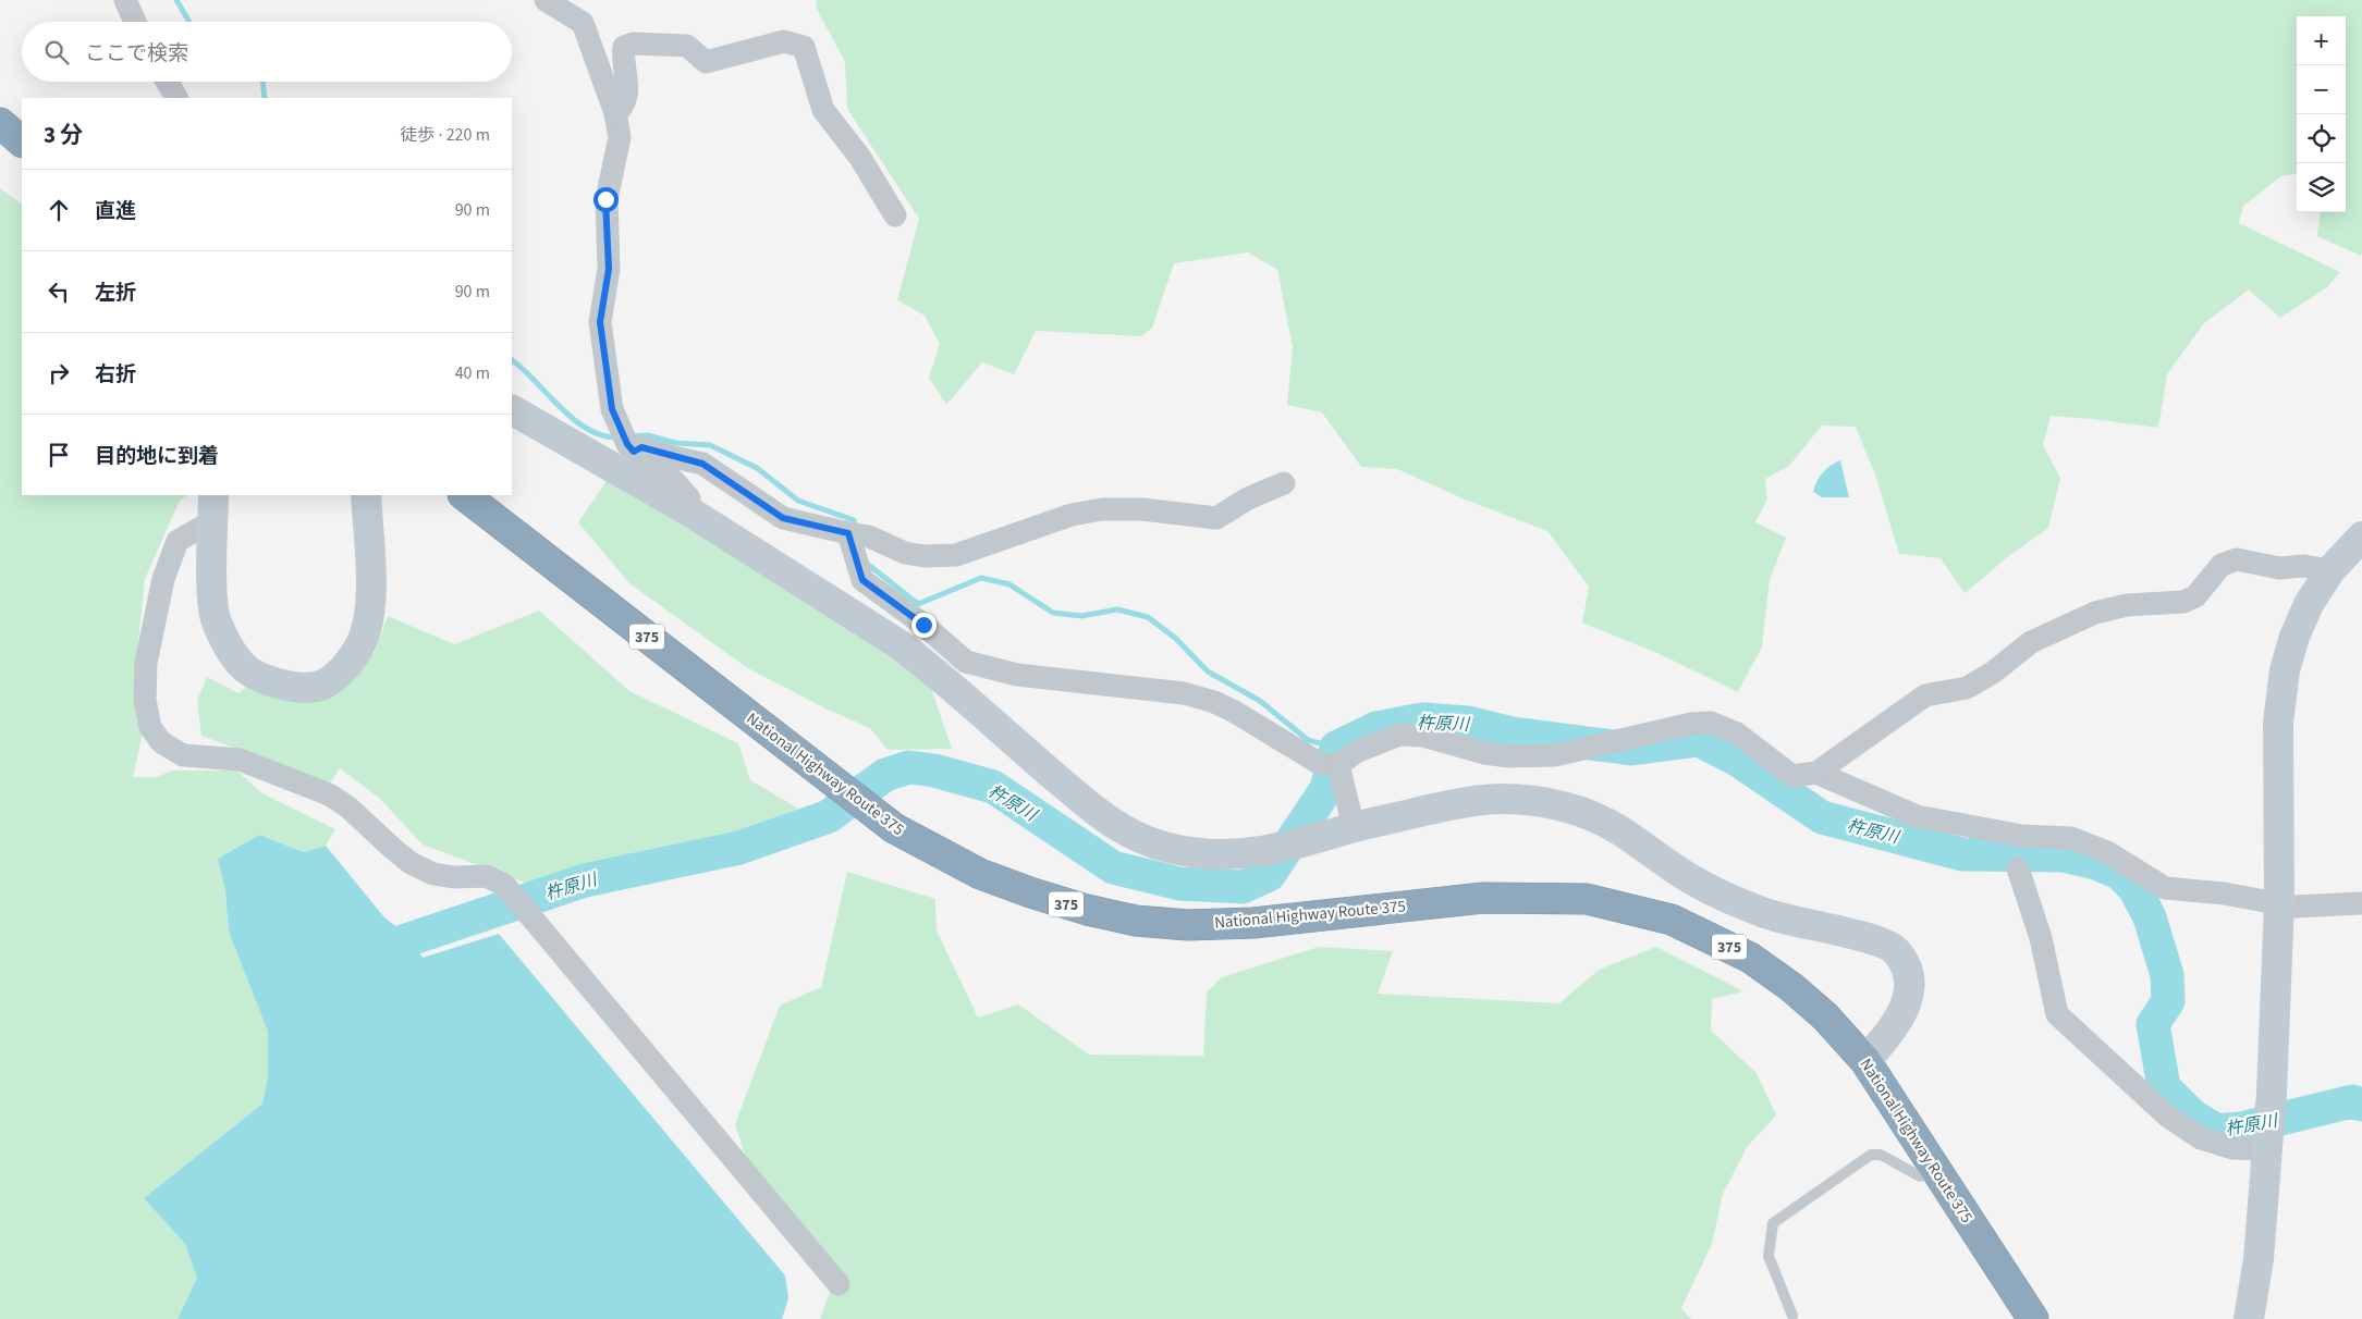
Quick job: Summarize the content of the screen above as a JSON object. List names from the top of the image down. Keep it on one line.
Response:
{"streets":{"highway":["375","National Highway Route 375"]},"water":["杵原川"],"page":{"map_buttons":["+","−"],"search":"ここで検索","heading":["3 分","徒歩 · 220 m"],"list":[["直進","90 m"],["左折","90 m"],["右折","40 m"],"目的地に到着"]}}
